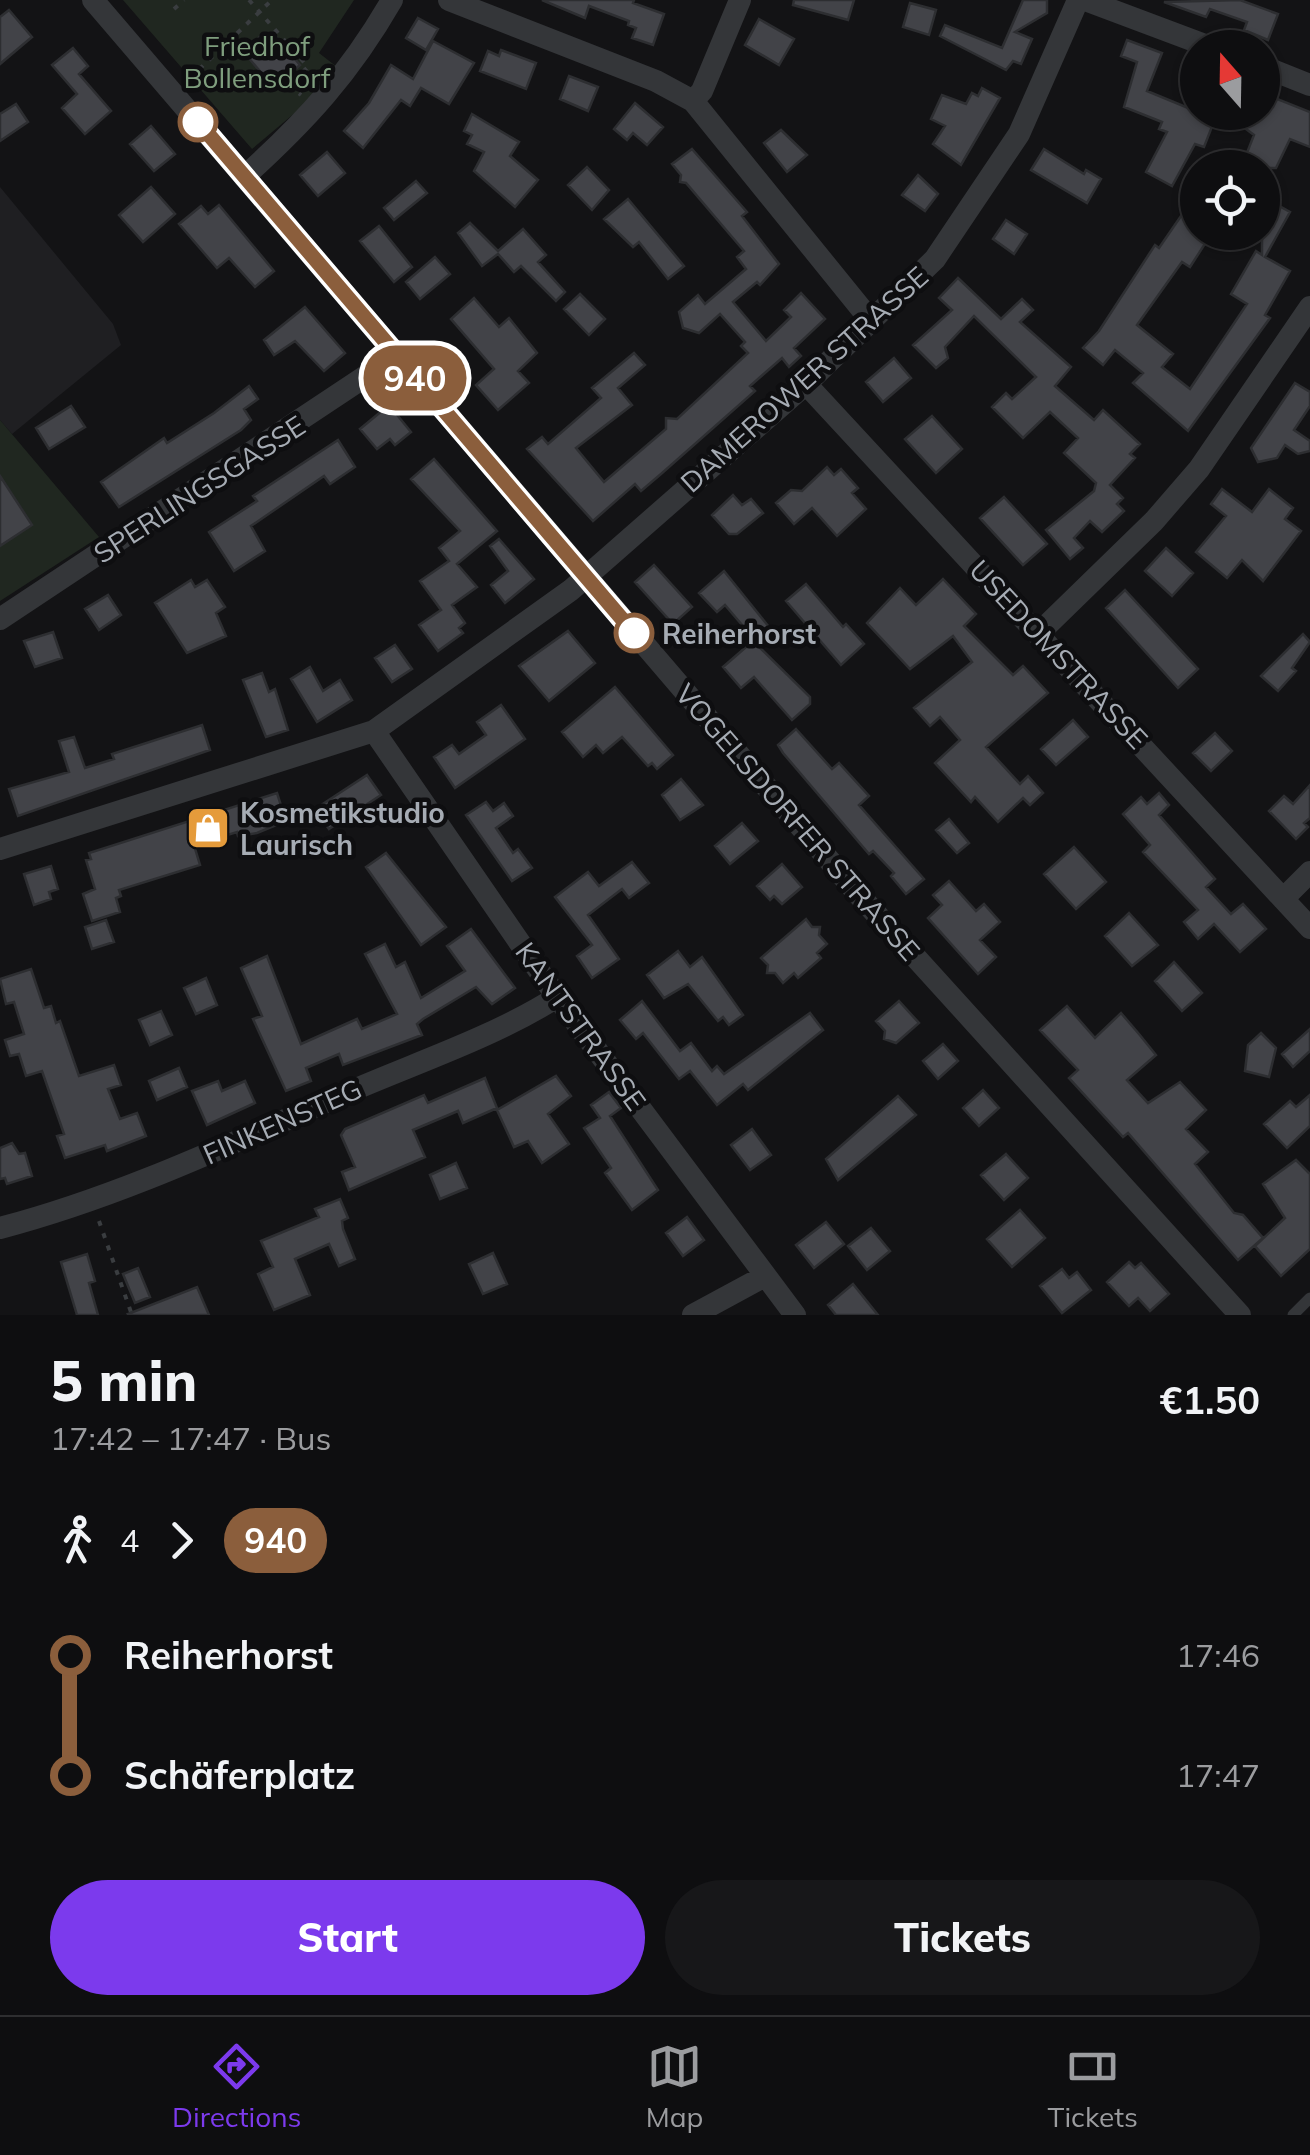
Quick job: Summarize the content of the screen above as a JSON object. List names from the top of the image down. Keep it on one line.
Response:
{"streets":{"street":["DAMEROWER STRASSE","SPERLINGSGASSE","USEDOMSTRASSE","VOGELSDORFER STRASSE","KANTSTRASSE","FINKENSTEG"]},"crossings":[["DAMEROWER STRASSE","USEDOMSTRASSE"],["DAMEROWER STRASSE","VOGELSDORFER STRASSE"],["SPERLINGSGASSE","VOGELSDORFER STRASSE"],["KANTSTRASSE","FINKENSTEG"]],"parks":["Friedhof Bollensdorf"],"places":{"other":["Reiherhorst"],"shop":["Kosmetikstudio Laurisch"]},"lines":["bus line 940"],"north":"top","page":{"on_map":"940","heading":["5 min","17:42 – 17:47 · Bus","€1.50"],"legs":["4","940"],"list":[{"name":"Reiherhorst","value":"17:46"},{"name":"Schäferplatz","value":"17:47"}],"buttons":["Start","Tickets"],"tabs":["Directions","Map","Tickets"]}}
